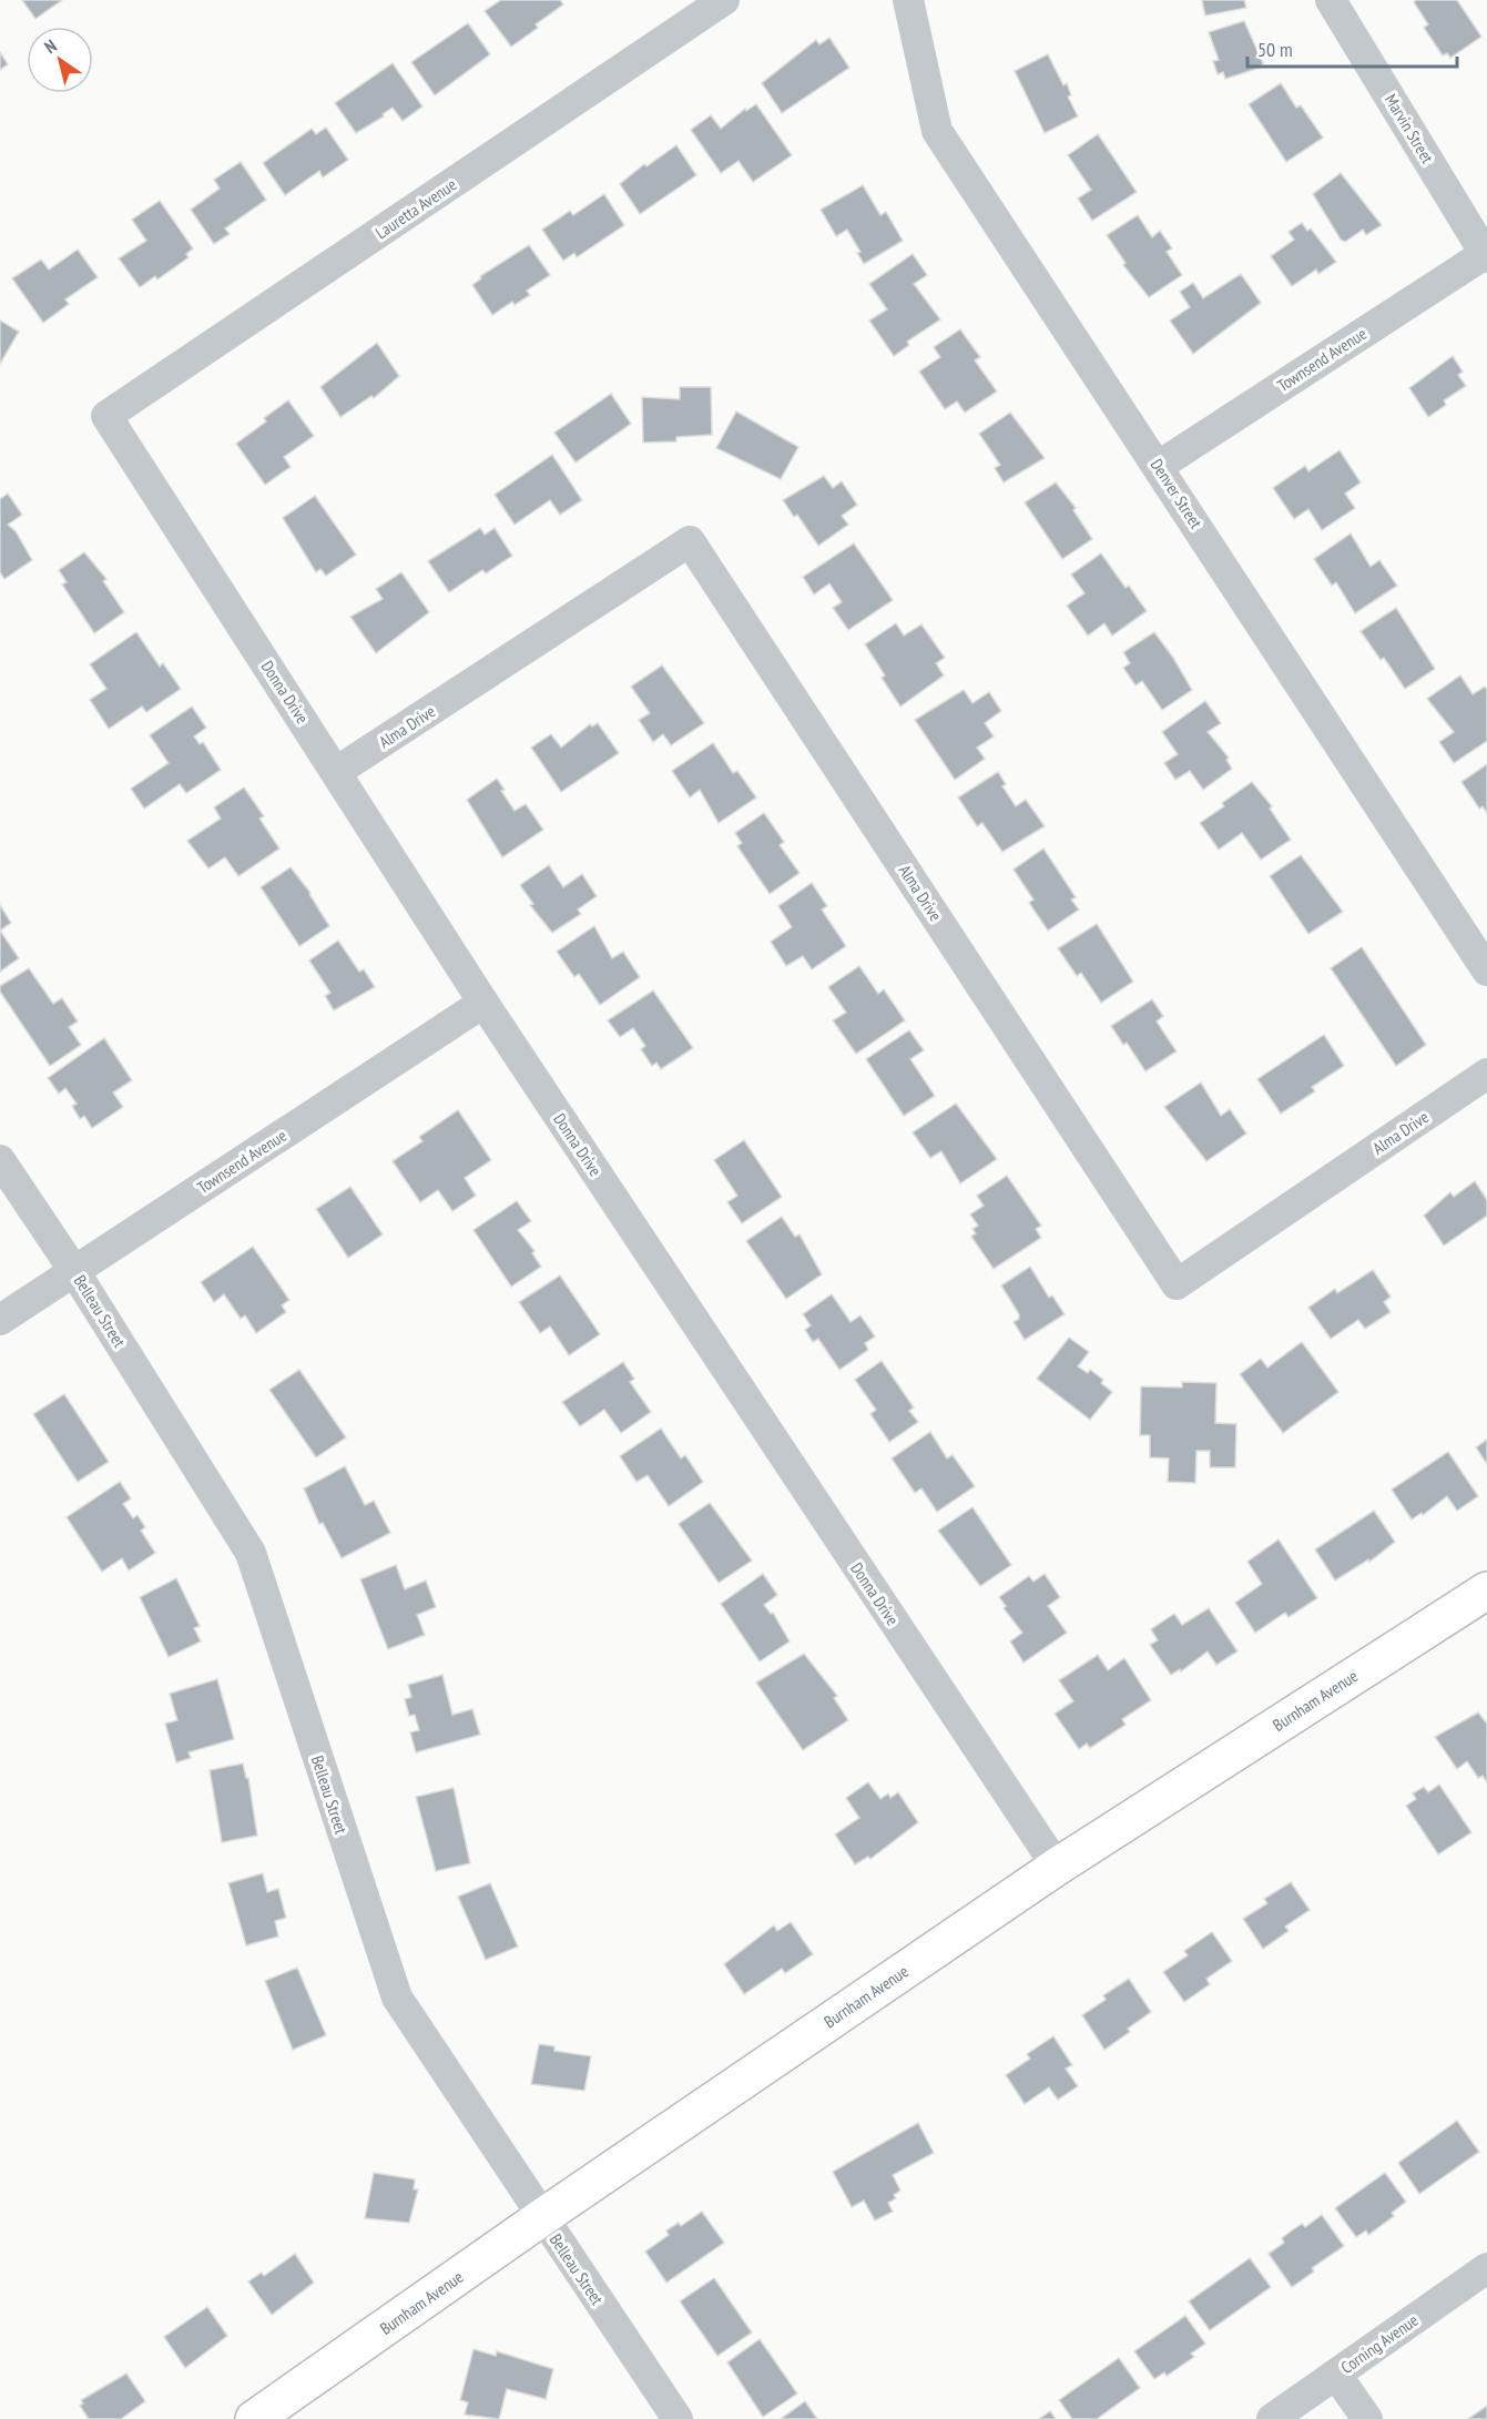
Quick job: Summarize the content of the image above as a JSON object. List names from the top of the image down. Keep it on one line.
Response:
{"streets":{"street":["Marvin Street","Lauretta Avenue","Townsend Avenue","Denver Street","Donna Drive","Alma Drive","Belleau Street","Burnham Avenue","Corning Avenue"]},"crossings":[["Marvin Street","Townsend Avenue"],["Lauretta Avenue","Donna Drive"],["Townsend Avenue","Denver Street"],["Townsend Avenue","Donna Drive"],["Townsend Avenue","Belleau Street"],["Donna Drive","Alma Drive"],["Donna Drive","Burnham Avenue"],["Belleau Street","Burnham Avenue"]],"scale_bar":"50 m","north":"top left"}
